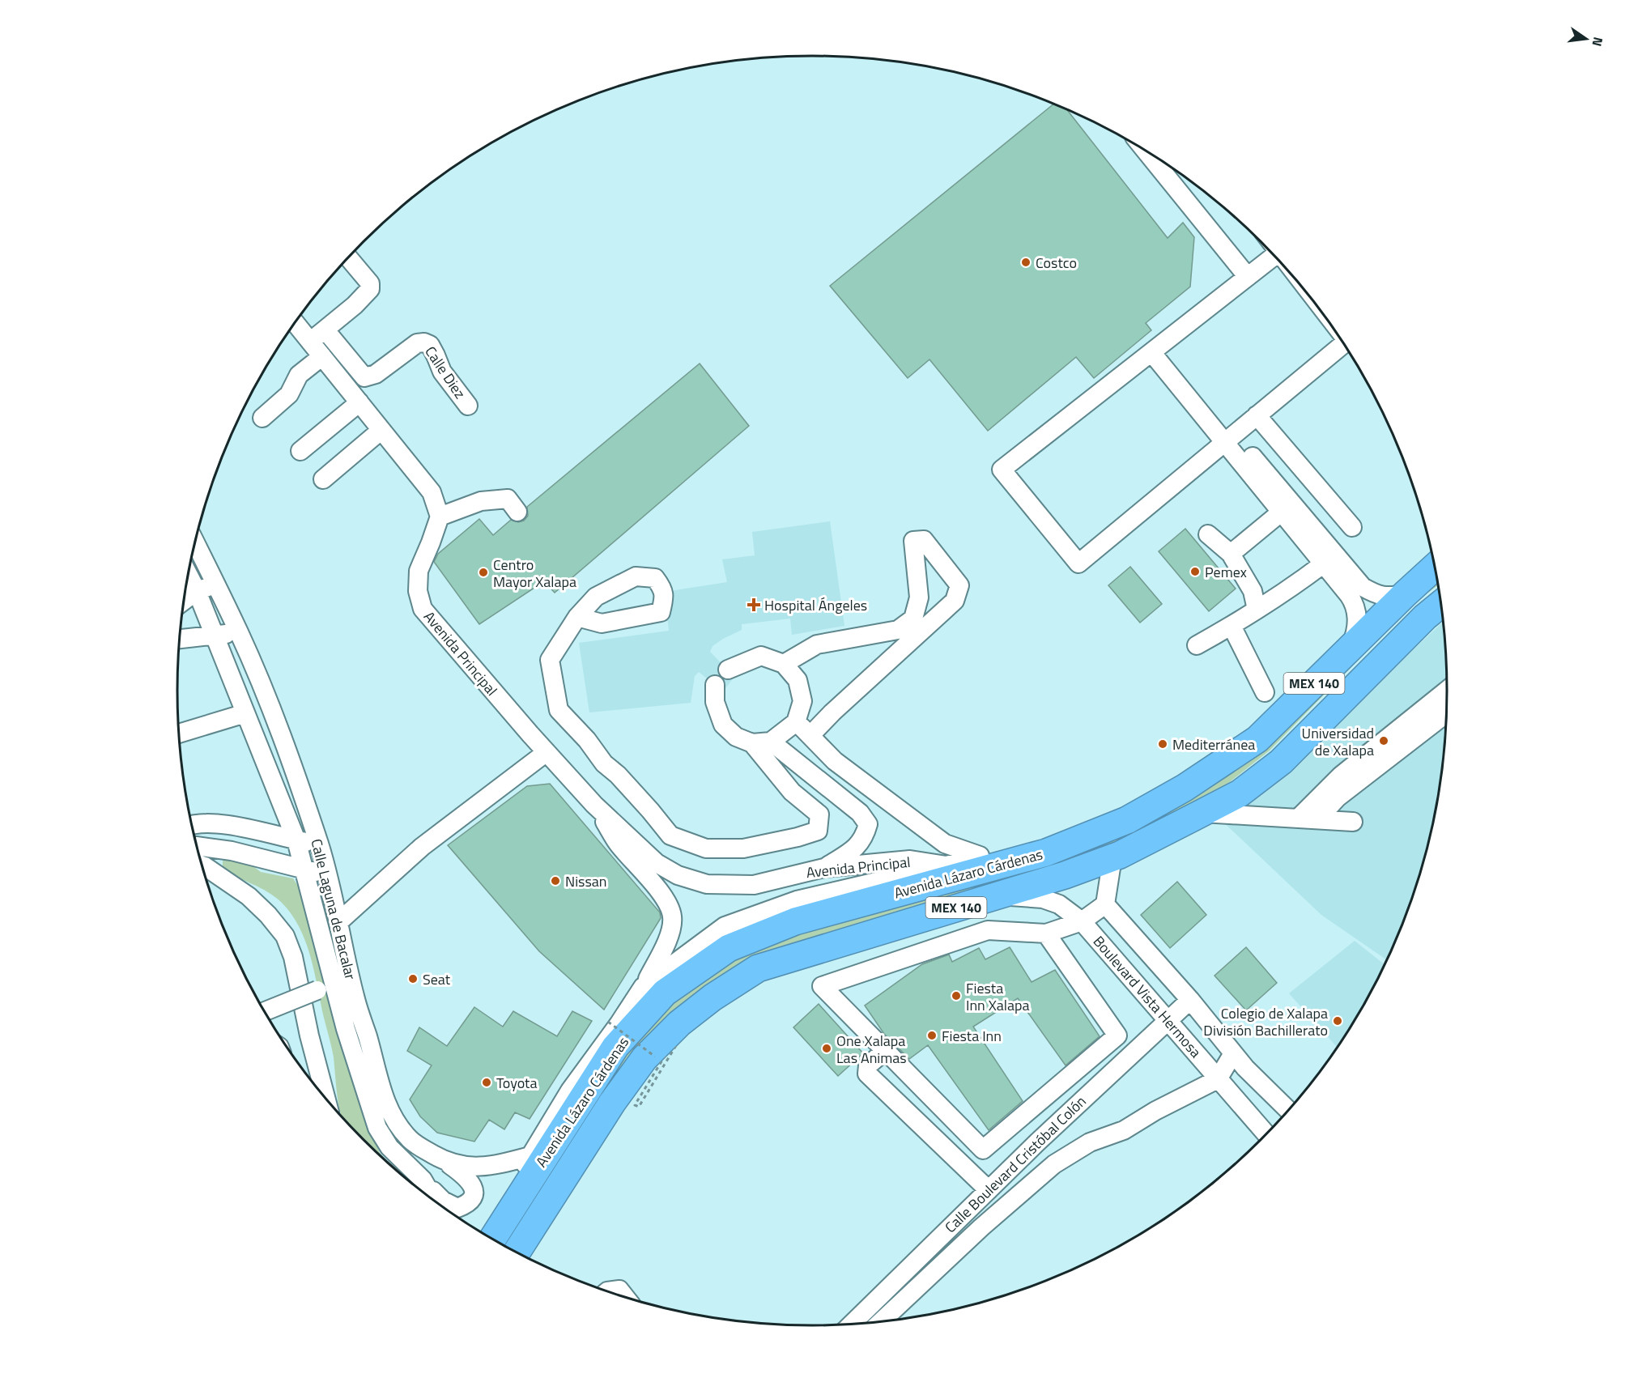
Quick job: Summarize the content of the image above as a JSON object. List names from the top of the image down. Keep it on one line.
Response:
{"streets":{"highway":["MEX 140","Avenida Lázaro Cárdenas"],"street":["Calle Diez","Avenida Principal","Calle Laguna de Bacalar","Boulevard Vista Hermosa","Calle Boulevard Cristóbal Colón"]},"crossings":[["Avenida Principal","Avenida Lázaro Cárdenas"],["Avenida Lázaro Cárdenas","Calle Laguna de Bacalar"],["Avenida Lázaro Cárdenas","Boulevard Vista Hermosa"],["Boulevard Vista Hermosa","Calle Boulevard Cristóbal Colón"]],"places":{"other":["Costco","Pemex","Centro Mayor Xalapa","Universidad de Xalapa","Mediterránea","Nissan","Seat","Fiesta Inn Xalapa","Colegio de Xalapa División Bachillerato","Fiesta Inn","One Xalapa Las Animas","Toyota"],"health":["Hospital Ángeles"]},"north":"right"}
